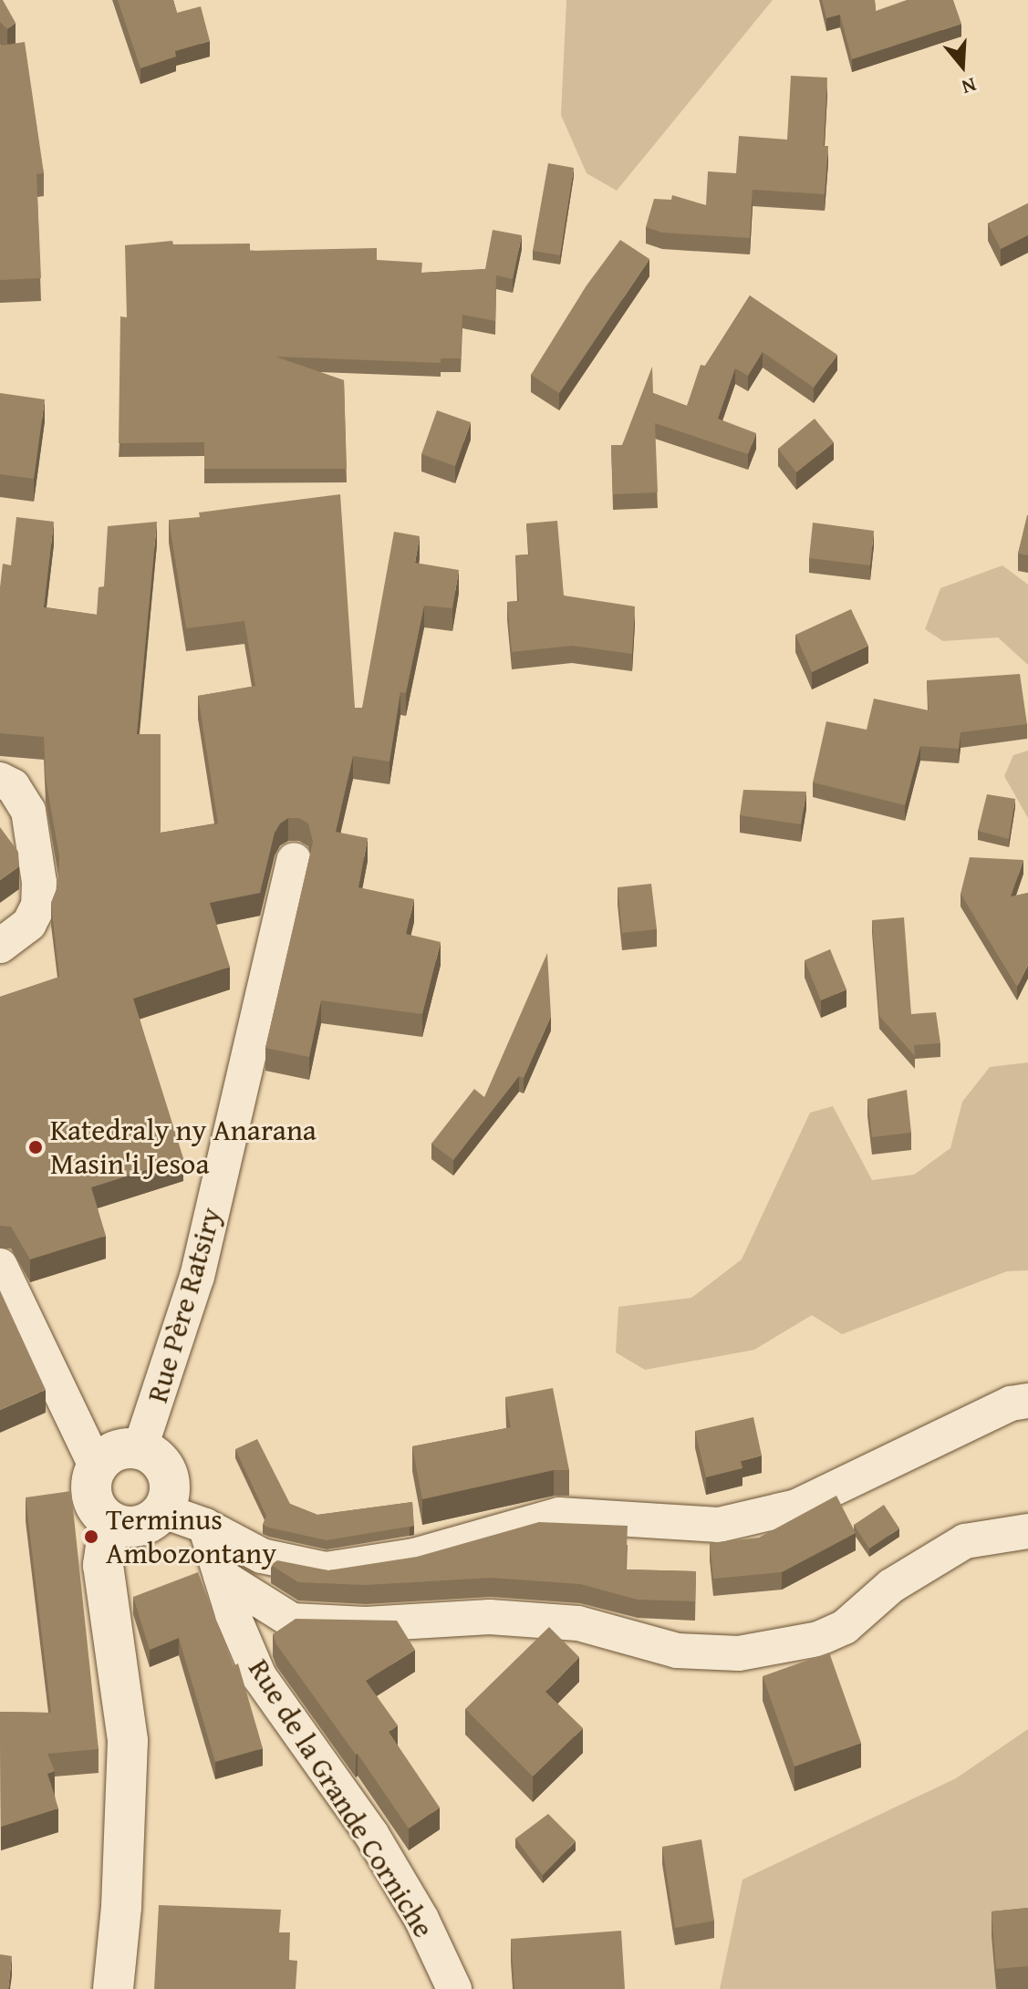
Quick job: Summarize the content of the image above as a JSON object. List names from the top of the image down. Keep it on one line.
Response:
{"streets":{"street":["Rue Père Ratsiry","Rue de la Grande Corniche"]},"places":["Katedraly ny Anarana Masin'i Jesoa","Terminus Ambozontany"],"north":"bottom"}
